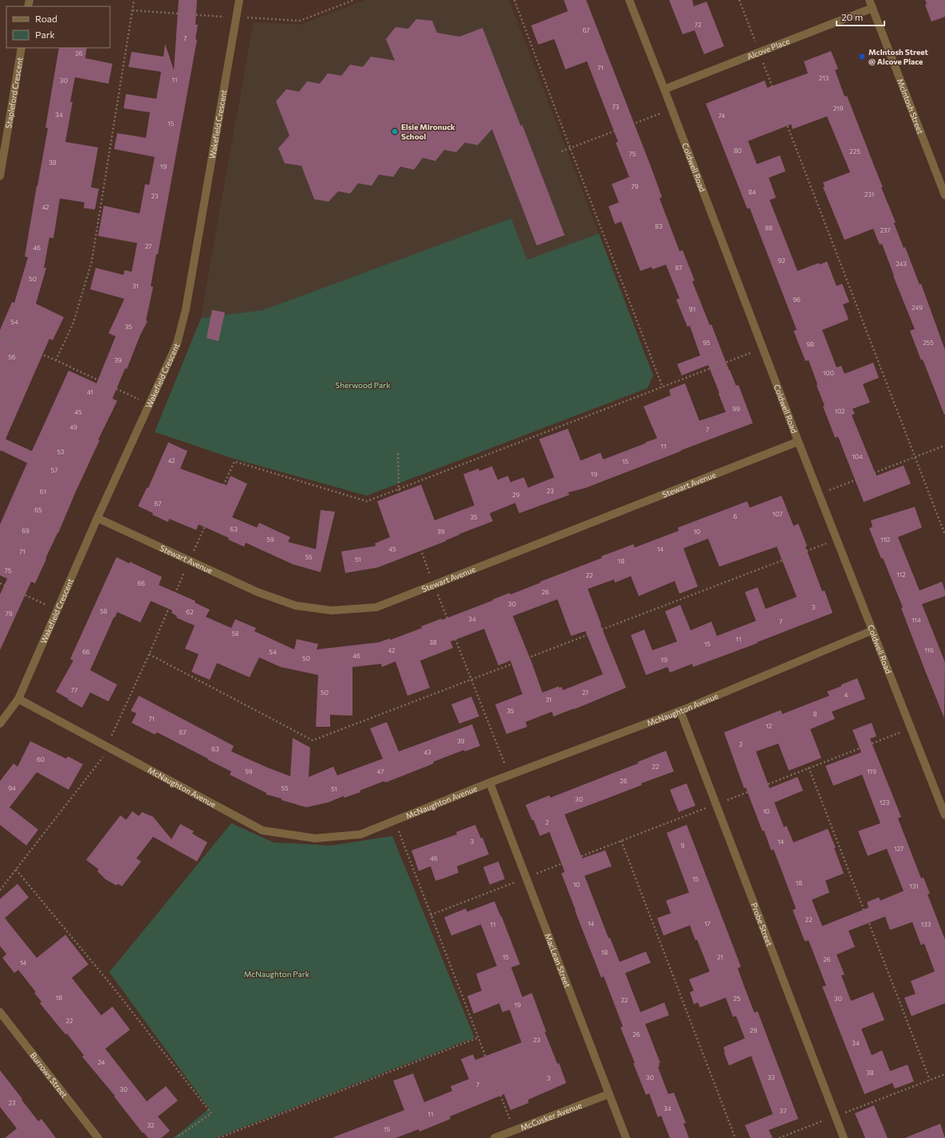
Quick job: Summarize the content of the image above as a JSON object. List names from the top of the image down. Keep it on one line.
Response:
{"streets":{"street":["Alcove Place","Stapleford Crescent","McIntosh Street","Wakefield Crescent","Coldwell Road","Stewart Avenue","McNaughton Avenue","Probe Street","MacLean Street","Burrows Street","McCusker Avenue"]},"crossings":[["Alcove Place","McIntosh Street"],["Alcove Place","Coldwell Road"],["Wakefield Crescent","Stewart Avenue"],["Wakefield Crescent","McNaughton Avenue"],["Coldwell Road","Stewart Avenue"],["Coldwell Road","McNaughton Avenue"],["McNaughton Avenue","Probe Street"],["McNaughton Avenue","MacLean Street"],["MacLean Street","McCusker Avenue"]],"parks":["Sherwood Park","McNaughton Park"],"places":{"transit":["McIntosh Street @ Alcove Place"],"other":["Elsie Mironuck School"]},"house_numbers":["72","67","7","26","71","213","11","30","73","219","34","74","15","80","225","75","38","19","79","84","231","23","42","83","88","237","27","46","92","243","87","50","31","96","249","91","54","35","95","255","98","56","39","100","41","99","102","45","49","7","11","53","104","42","15","57","19","23","61","29","67","65","107","6","35","63","69","39","10","59","110","45","14","71","55","51","18","75","112","22","66","26","30","3","58","62","79","34","114","7","58","11","38","15","42","116","66","54","46","50","19","77","50","27","4","31","35","8","71","12","67","39","2","63","43","60","22","59","47","119","26","94","55","51","30","123","10","2","3","14","9","127","46","15","18","10","131","22","14","17","11","133","18","15","21","26","14","18","25","30","22","19","22","29","26","23","34","24","38","30","33","3","7","30","23","34","37","11","32","15"],"legend":["Road","Park"],"scale_bar":"20 m"}
